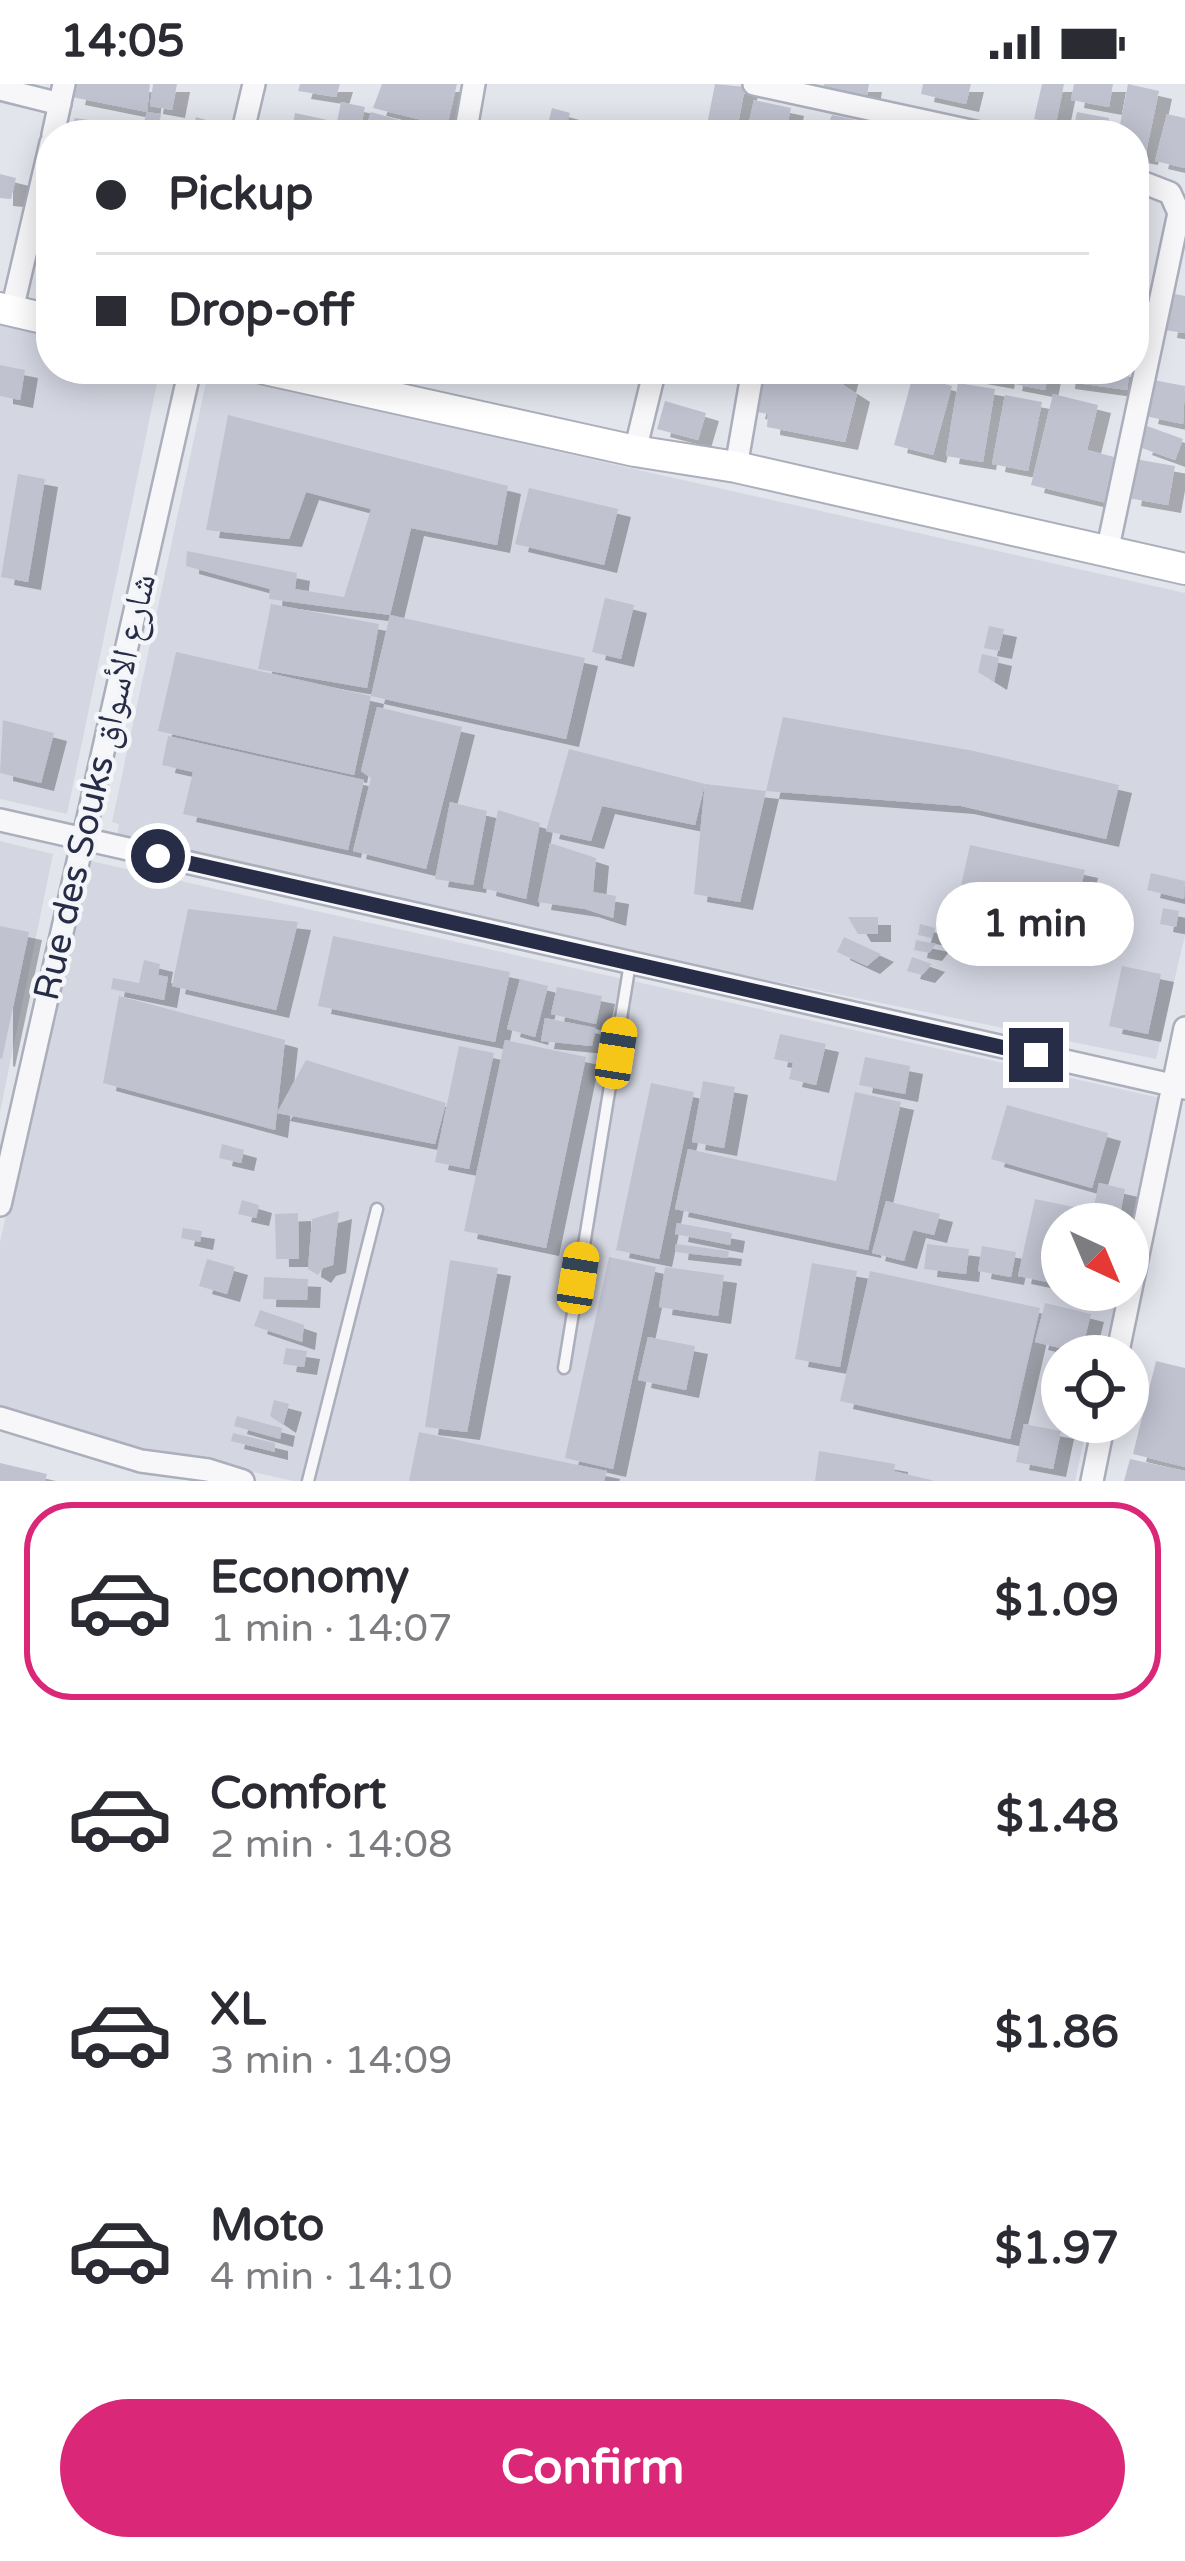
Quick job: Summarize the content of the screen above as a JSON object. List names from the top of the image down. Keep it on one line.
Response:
{"streets":{"street":["Rue des Souks شارع الأسواق"]},"north":"bottom right","page":{"status":"14:05","banner":["Pickup","Drop-off"],"bubble":"1 min","list":[{"name":"Economy","note":"1 min · 14:07","value":"$1.09"},{"name":"Comfort","note":"2 min · 14:08","value":"$1.48"},{"name":"XL","note":"3 min · 14:09","value":"$1.86"},{"name":"Moto","note":"4 min · 14:10","value":"$1.97"}],"buttons":"Confirm"}}
